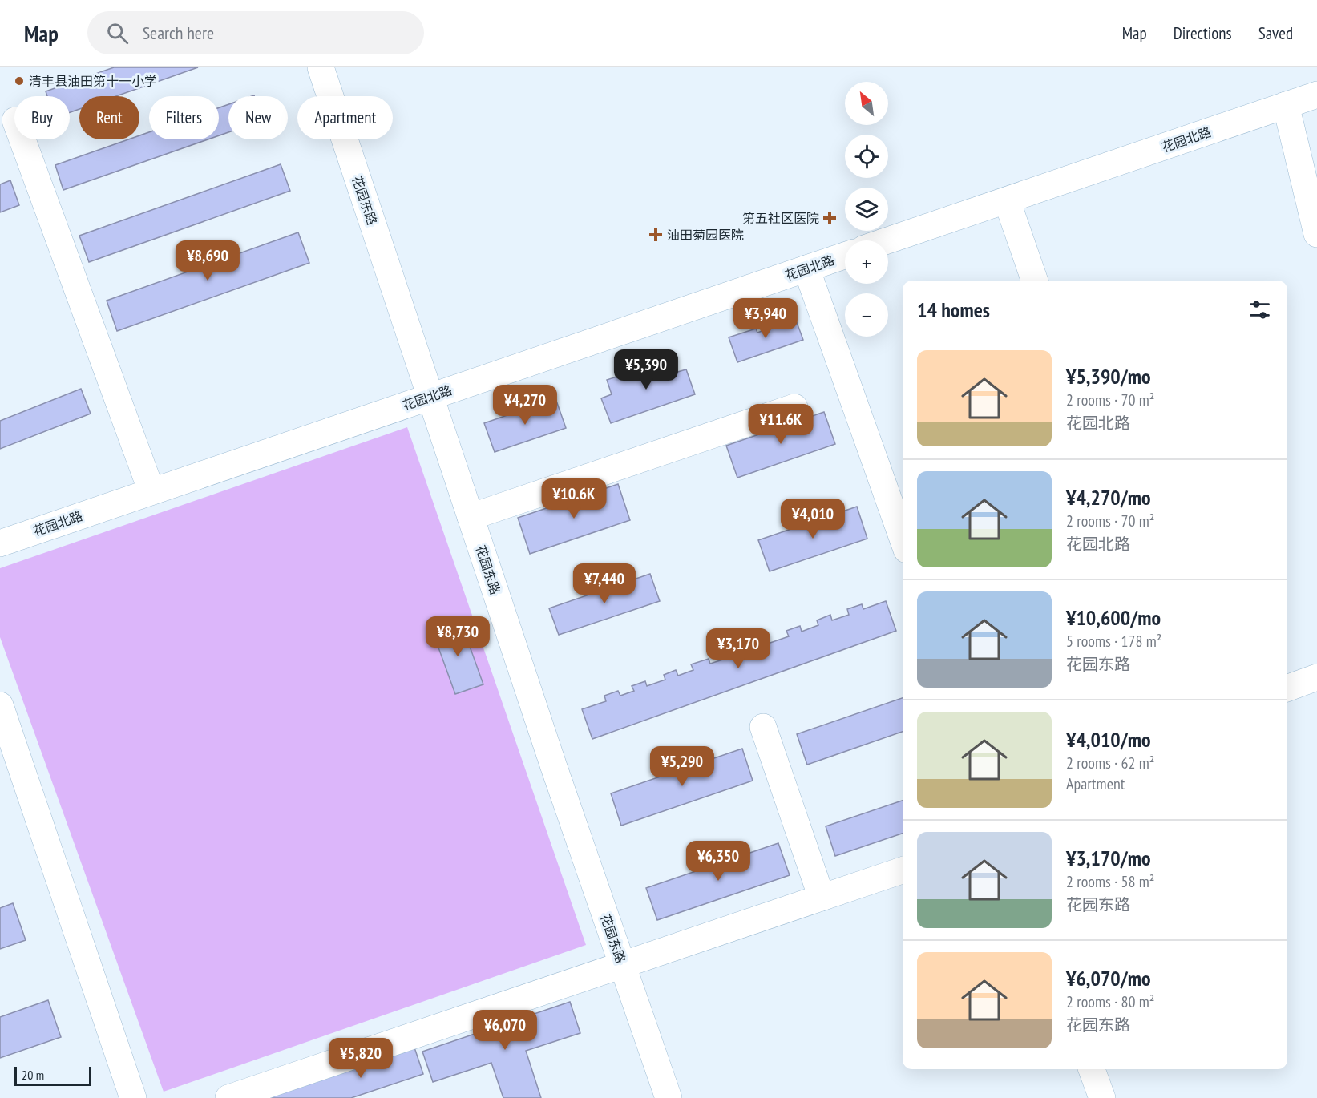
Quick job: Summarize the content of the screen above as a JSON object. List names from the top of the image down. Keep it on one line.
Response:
{"streets":{"street":["花园北路","花园东路"]},"crossings":[["花园北路","花园东路"]],"places":{"other":["清丰县油田第十一小学"],"health":["第五社区医院","油田菊园医院"]},"scale_bar":"20 m","north":"top left","page":{"header":"Map","search":"Search here","nav":["Map","Directions","Saved"],"map_buttons":["+","−"],"chip":["Buy","Rent","Filters","New","Apartment"],"price":["¥8,690","¥3,940","¥5,390","¥4,270","¥11.6K","¥10.6K","¥4,010","¥7,440","¥8,730","¥3,170","¥5,290","¥6,350","¥6,070","¥5,820"],"heading":"14 homes","list":[{"name":"¥5,390/mo","note":"2 rooms · 70 m² · 花园北路"},{"name":"¥4,270/mo","note":"2 rooms · 70 m² · 花园北路"},{"name":"¥10,600/mo","note":"5 rooms · 178 m² · 花园东路"},{"name":"¥4,010/mo","note":"2 rooms · 62 m² · Apartment"},{"name":"¥3,170/mo","note":"2 rooms · 58 m² · 花园东路"},{"name":"¥6,070/mo","note":"2 rooms · 80 m² · 花园东路"}],"scale":"20 m"}}
